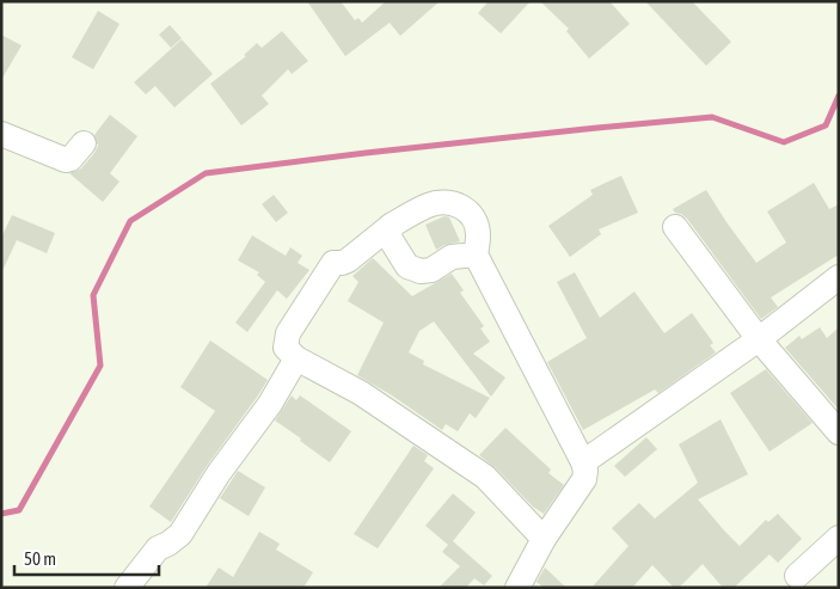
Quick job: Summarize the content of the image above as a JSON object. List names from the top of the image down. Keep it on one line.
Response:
{"scale_bar":"50 m"}
